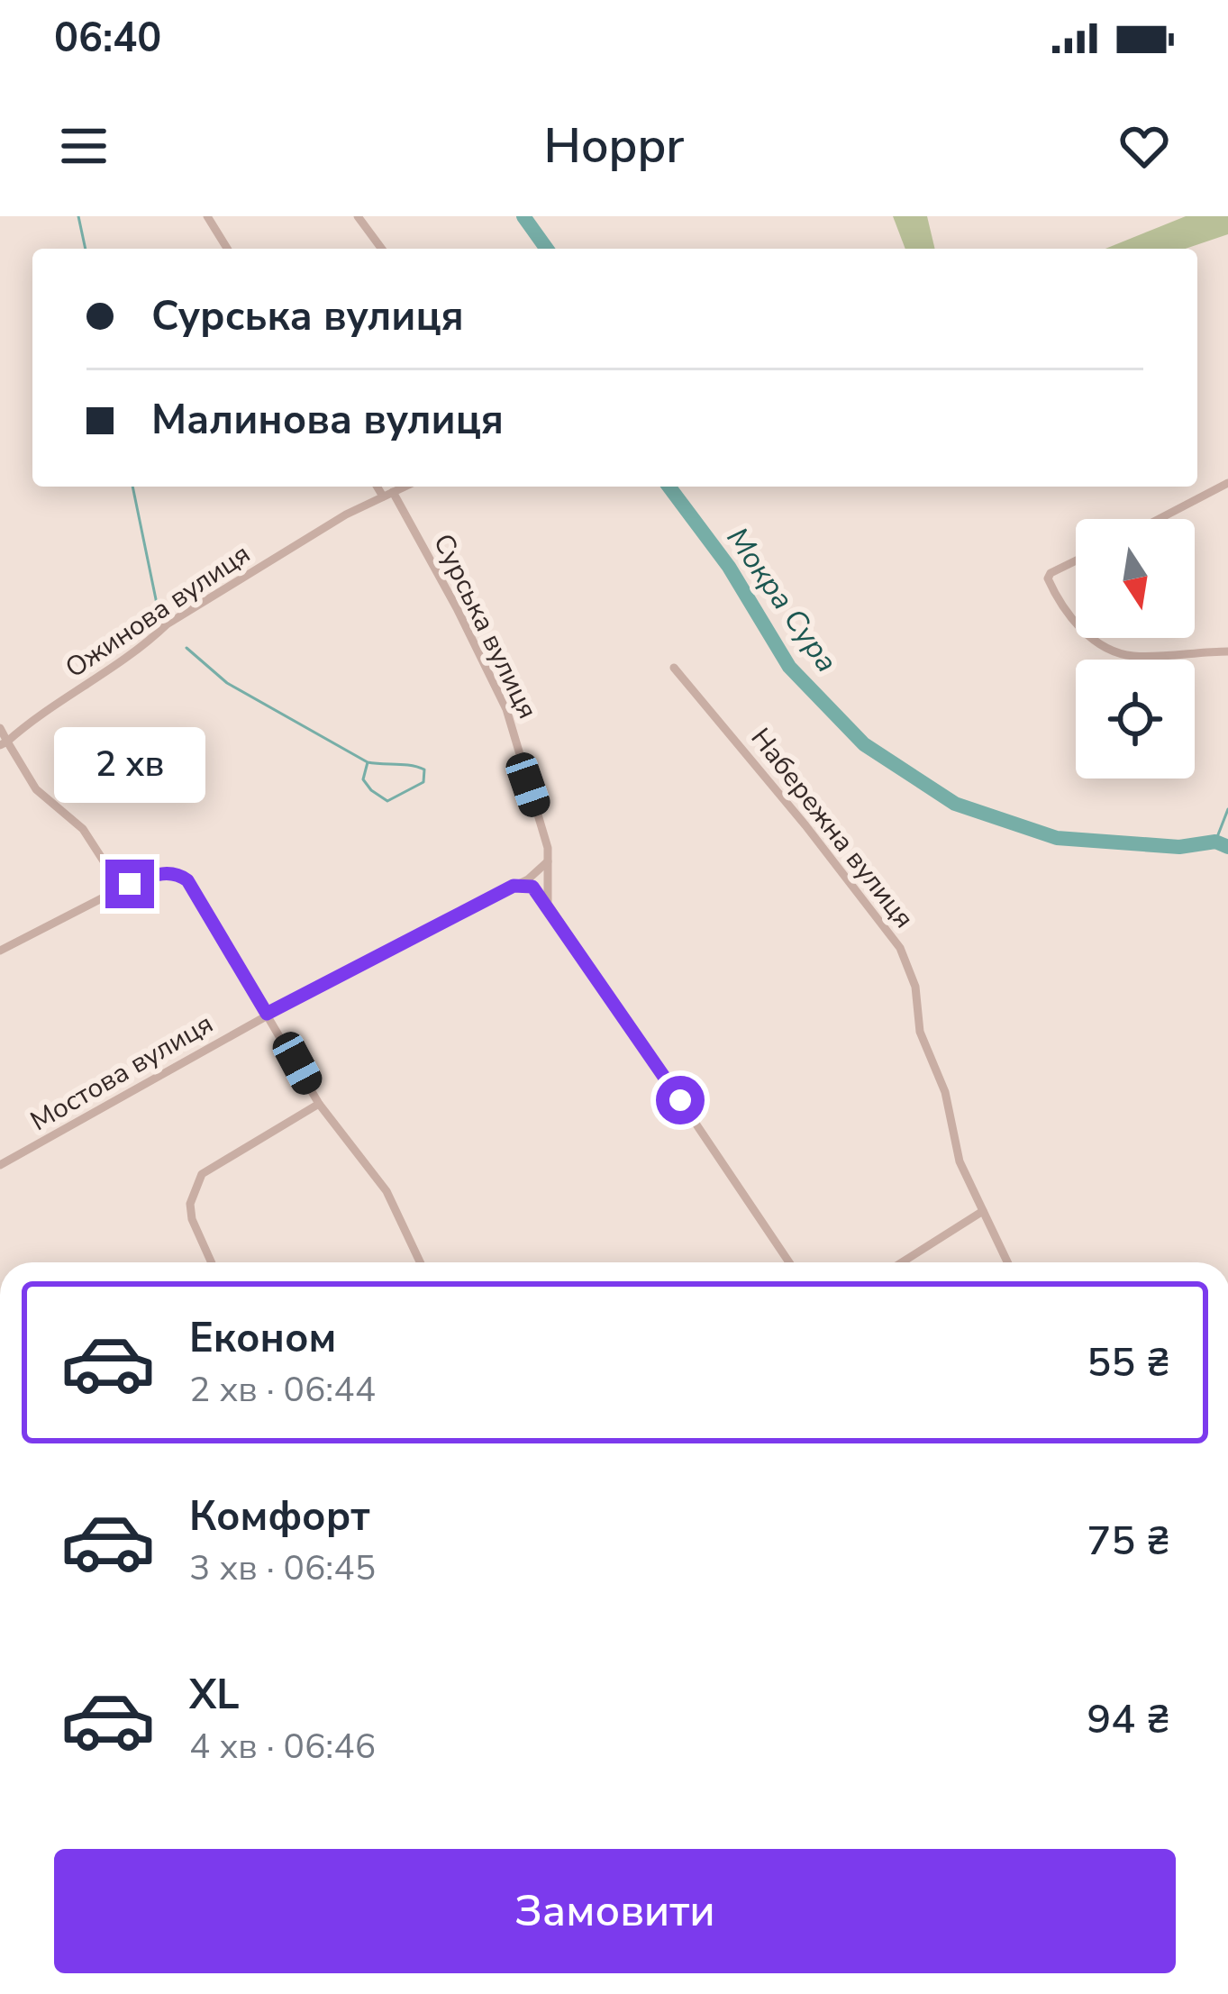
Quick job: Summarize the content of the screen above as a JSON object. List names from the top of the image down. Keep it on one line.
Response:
{"streets":{"street":["Ожинова вулиця","Сурська вулиця","Набережна вулиця","Мостова вулиця"]},"crossings":[["Ожинова вулиця","Сурська вулиця"],["Сурська вулиця","Мостова вулиця"]],"water":["Мокра Сура"],"north":"bottom","page":{"status":"06:40","header":"Hoppr","banner":["Сурська вулиця","Малинова вулиця"],"bubble":"2 хв","list":[{"name":"Економ","note":"2 хв · 06:44","value":"55 ₴"},{"name":"Комфорт","note":"3 хв · 06:45","value":"75 ₴"},{"name":"XL","note":"4 хв · 06:46","value":"94 ₴"}],"buttons":"Замовити"}}
